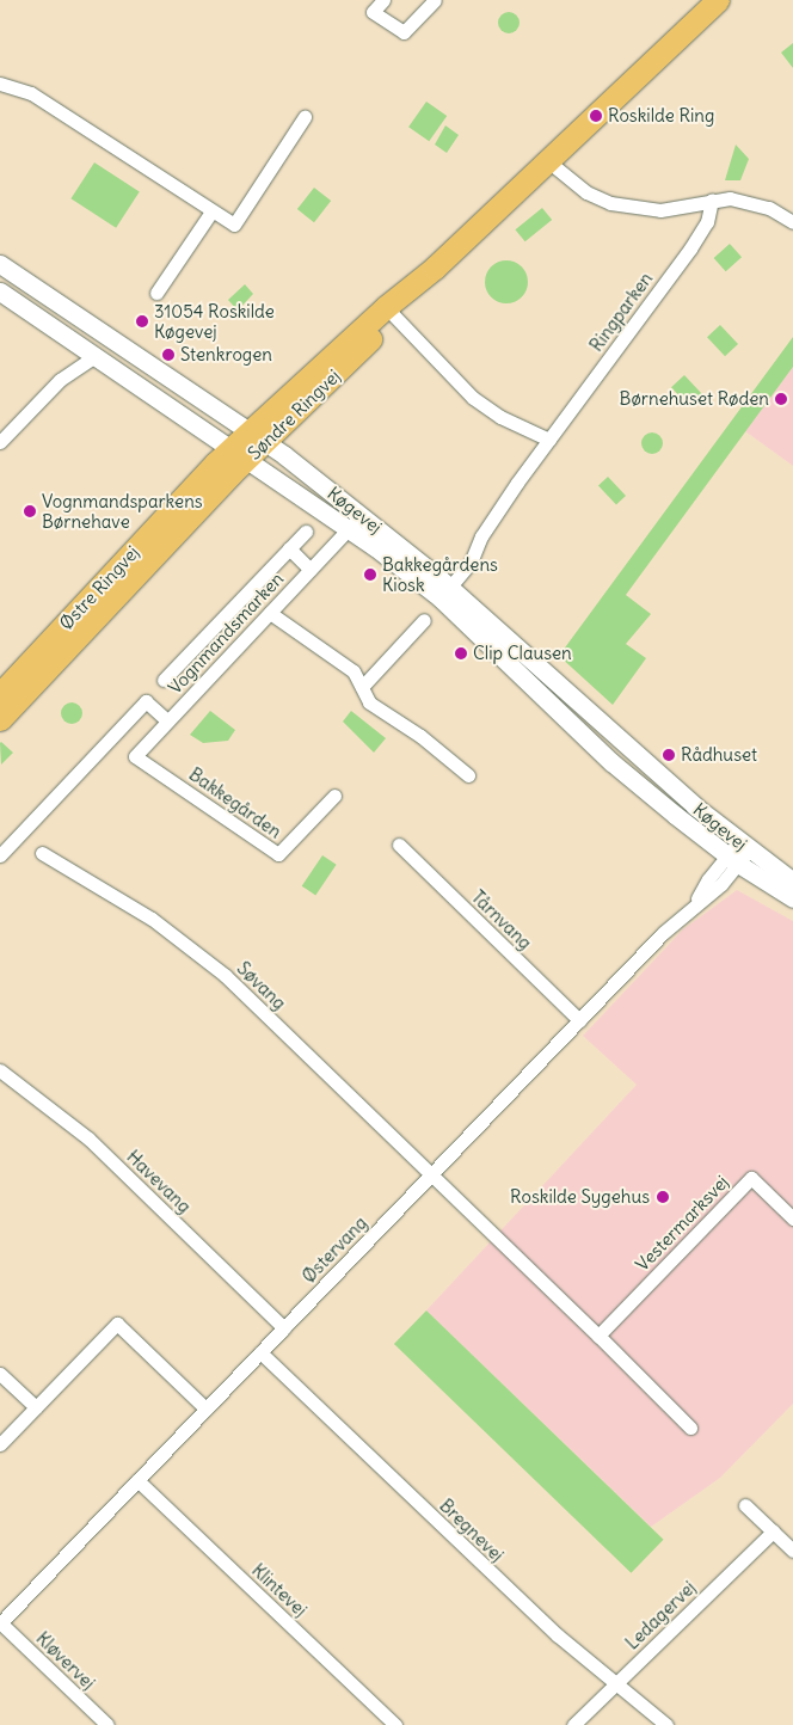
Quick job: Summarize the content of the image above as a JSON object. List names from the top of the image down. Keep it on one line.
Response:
{"streets":{"main road":["Søndre Ringvej","Østre Ringvej"],"street":["Ringparken","Køgevej","Vognmandsmarken","Bakkegården","Tårnvang","Søvang","Havevang","Vestermarksvej","Østervang","Bregnevej","Klintevej","Ledagervej","Kløvervej"]},"crossings":[["Ringparken","Køgevej"],["Søndre Ringvej","Køgevej"],["Søndre Ringvej","Østre Ringvej"],["Køgevej","Østre Ringvej"],["Køgevej","Vognmandsmarken"],["Køgevej","Østervang"],["Vognmandsmarken","Bakkegården"],["Tårnvang","Østervang"],["Søvang","Østervang"],["Havevang","Østervang"],["Østervang","Bregnevej"],["Østervang","Klintevej"],["Østervang","Kløvervej"],["Bregnevej","Ledagervej"]],"places":["Roskilde Ring","31054 Roskilde Køgevej","Stenkrogen","Børnehuset Røden","Vognmandsparkens Børnehave","Bakkegårdens Kiosk","Clip Clausen","Rådhuset","Roskilde Sygehus"]}
